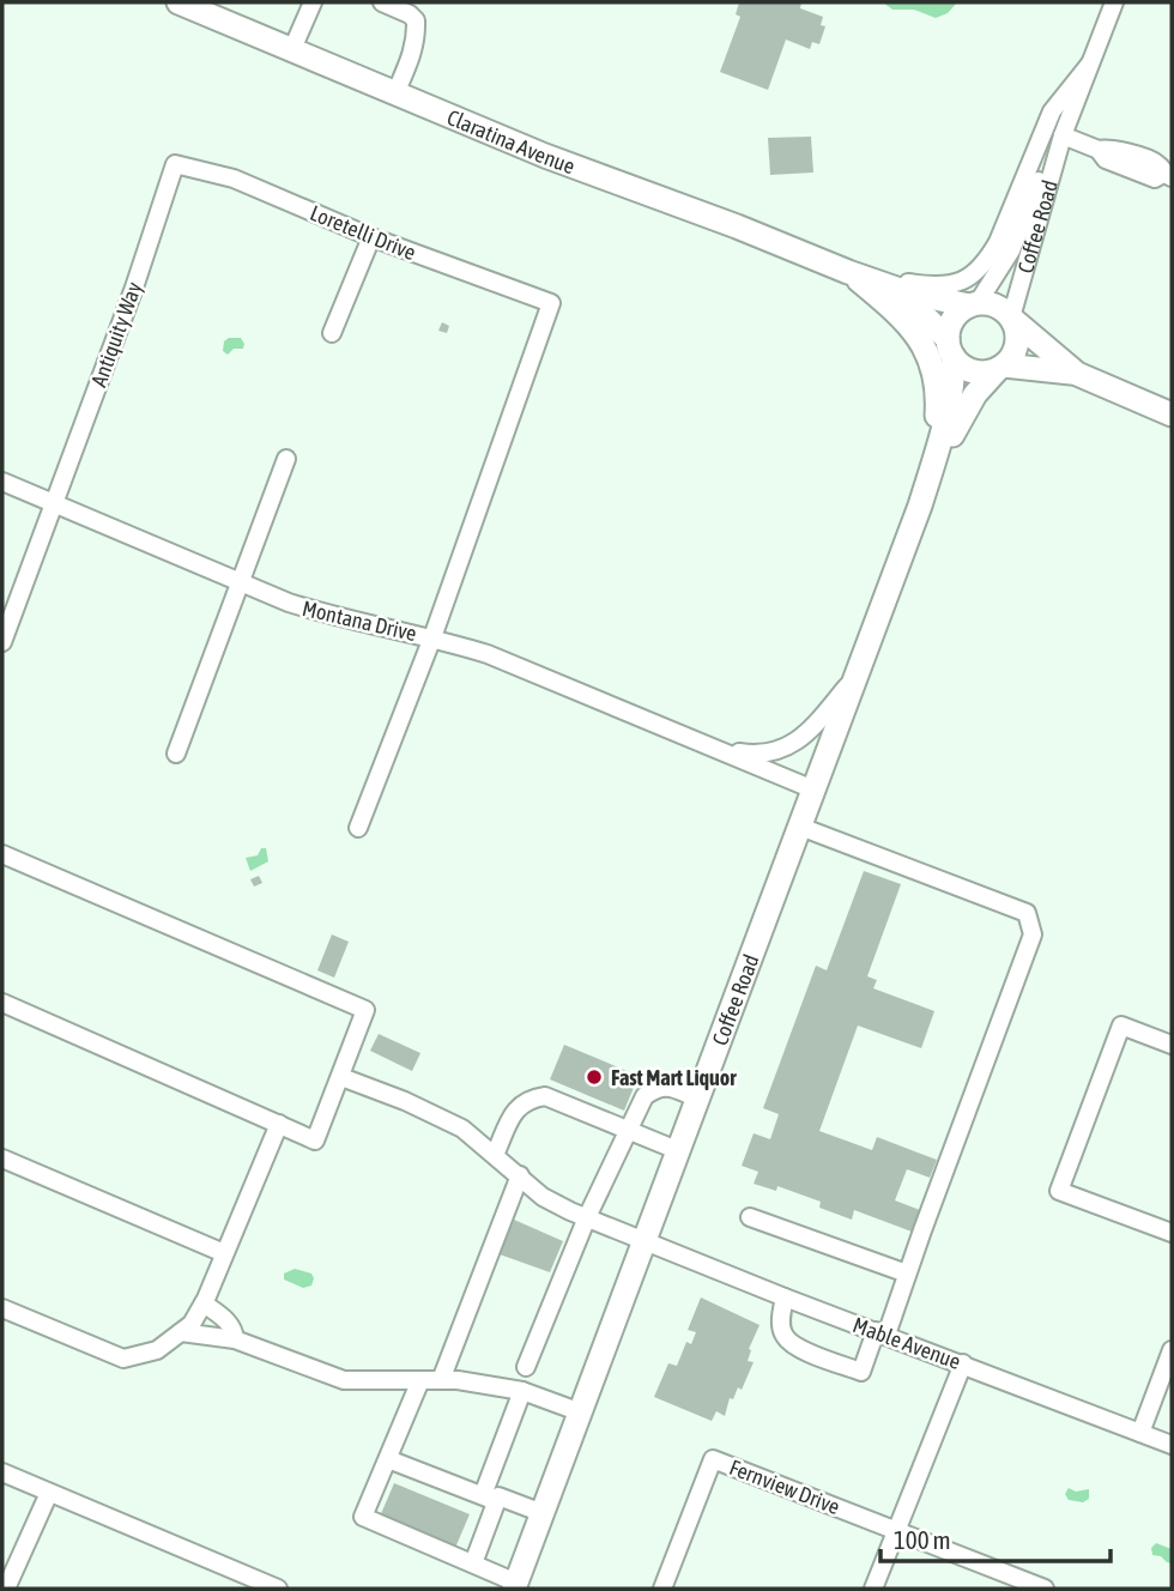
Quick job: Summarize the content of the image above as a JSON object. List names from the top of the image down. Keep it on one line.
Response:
{"streets":{"main road":["Claratina Avenue","Coffee Road"],"street":["Loretelli Drive","Antiquity Way","Montana Drive","Mable Avenue","Fernview Drive"]},"crossings":[["Claratina Avenue","Coffee Road"],["Coffee Road","Montana Drive"],["Coffee Road","Mable Avenue"],["Loretelli Drive","Antiquity Way"],["Loretelli Drive","Montana Drive"],["Antiquity Way","Montana Drive"]],"places":["Fast Mart Liquor"],"scale_bar":"100 m"}
